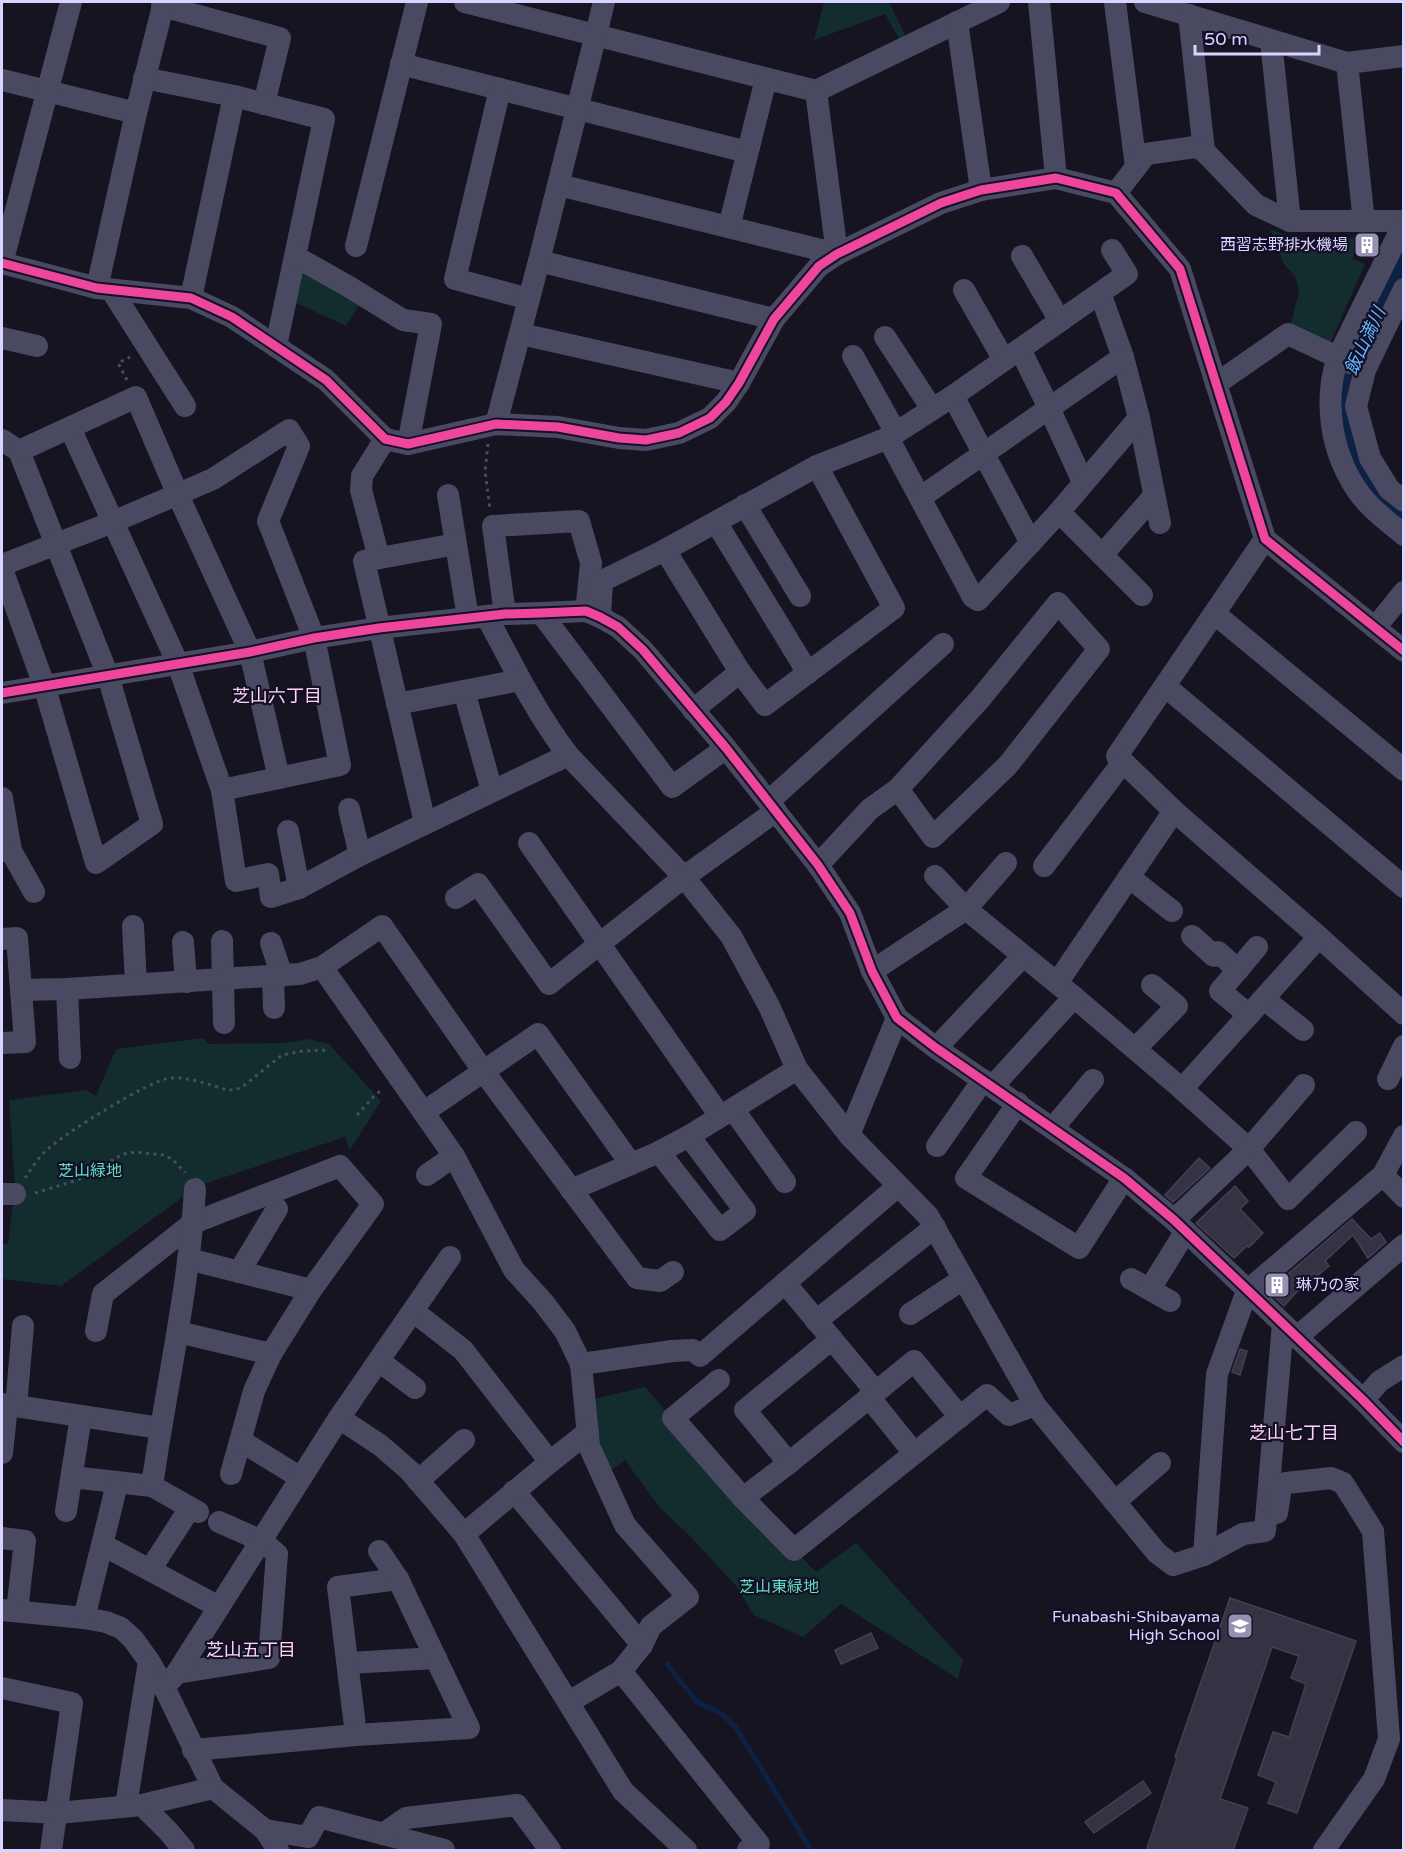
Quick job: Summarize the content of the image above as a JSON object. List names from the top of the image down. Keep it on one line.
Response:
{"districts":["芝山六丁目","芝山七丁目","芝山五丁目"],"water":["飯山満川"],"parks":["芝山緑地","芝山東緑地"],"places":{"building":["西習志野排水機場","琳乃の家"],"school or university":["Funabashi-Shibayama High School"]},"scale_bar":"50 m"}
